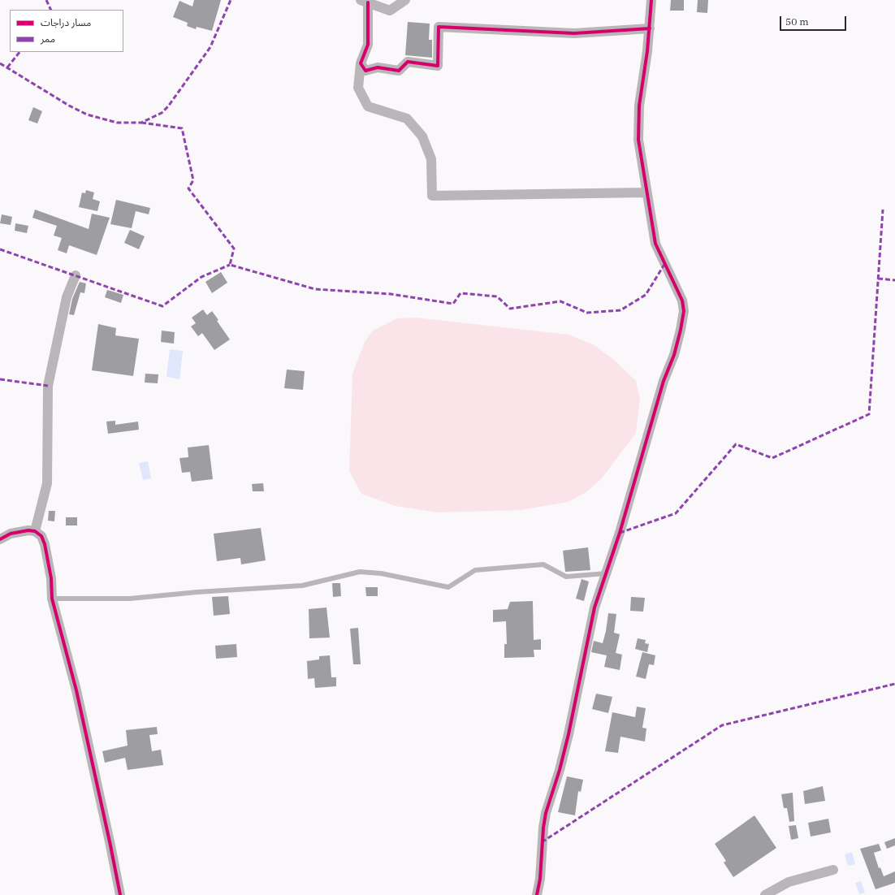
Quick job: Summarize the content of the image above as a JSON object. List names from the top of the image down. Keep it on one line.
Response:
{"legend":["مسار دراجات","ممر"],"scale_bar":"50 m"}
